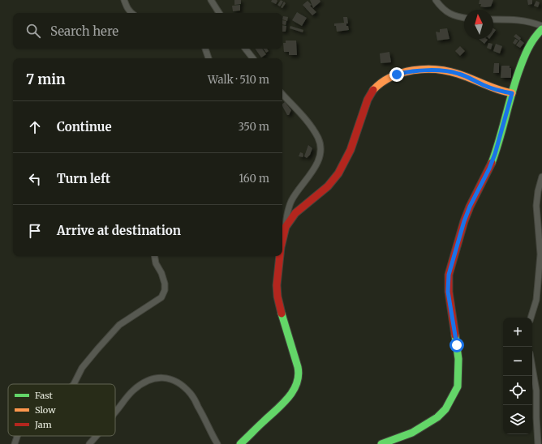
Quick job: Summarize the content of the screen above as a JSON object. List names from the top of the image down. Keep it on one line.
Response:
{"legend":["Fast","Slow","Jam"],"north":"top","page":{"search":"Search here","heading":["7 min","Walk · 510 m"],"list":[["Continue","350 m"],["Turn left","160 m"],"Arrive at destination"],"map_buttons":["+","−"]}}
